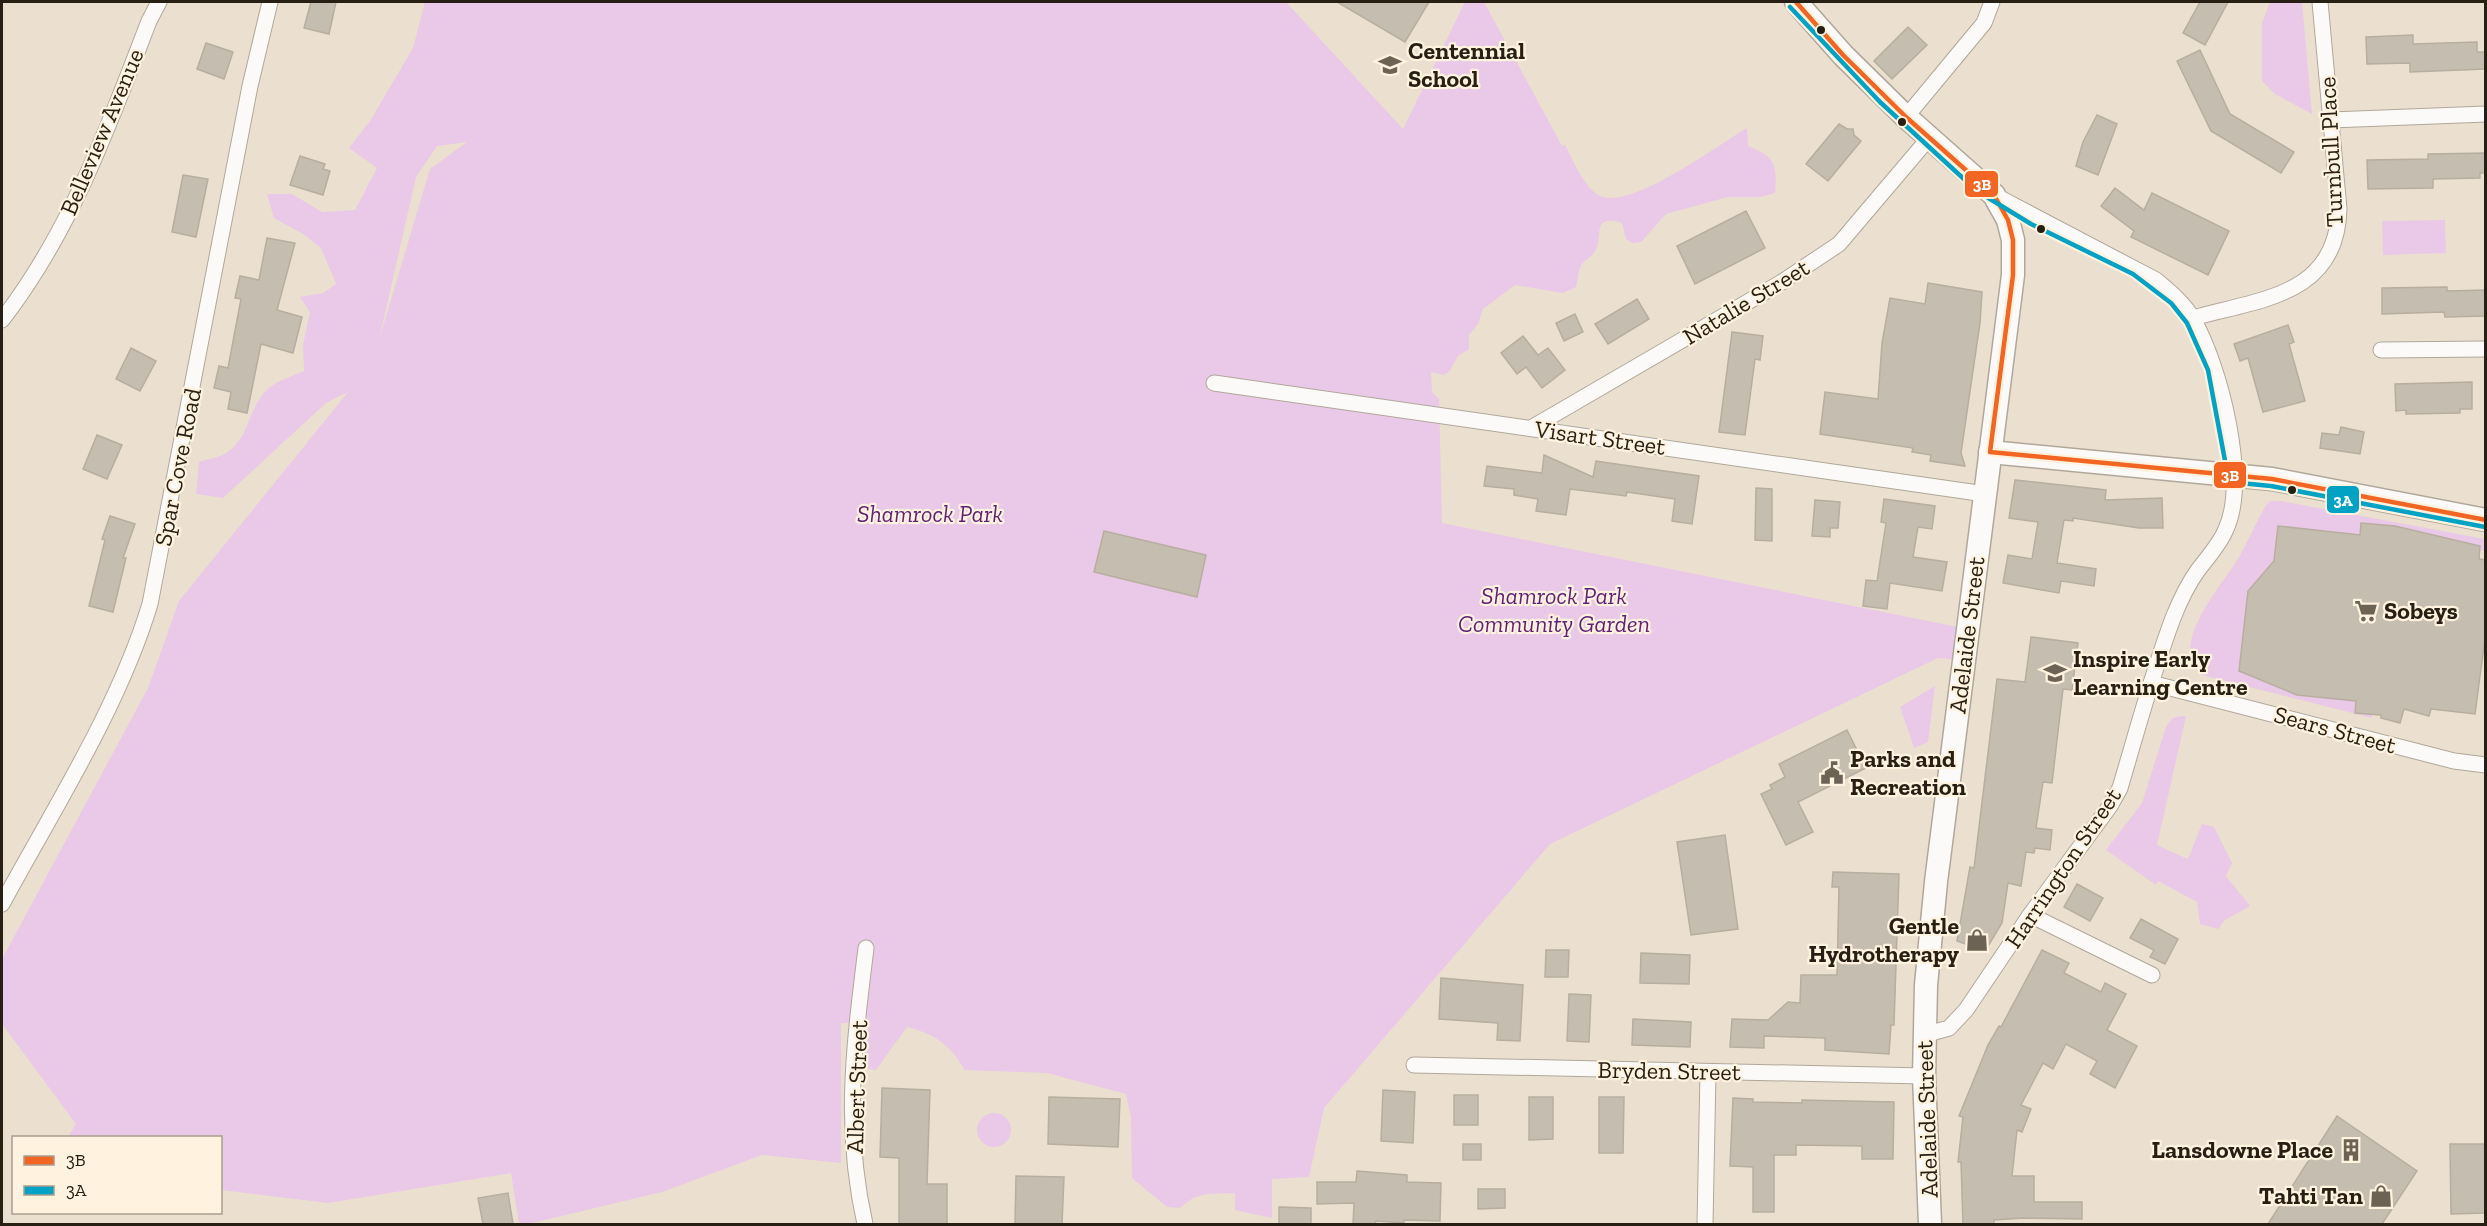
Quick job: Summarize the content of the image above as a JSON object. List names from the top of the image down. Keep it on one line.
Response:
{"streets":{"street":["Belleview Avenue","Turnbull Place","Natalie Street","Visart Street","Spar Cove Road","Adelaide Street","Sears Street","Harrington Street","Bryden Street","Albert Street"]},"crossings":[["Turnbull Place","Harrington Street"],["Natalie Street","Visart Street"],["Visart Street","Adelaide Street"],["Adelaide Street","Harrington Street"],["Adelaide Street","Bryden Street"],["Sears Street","Harrington Street"]],"parks":["Shamrock Park","Shamrock Park Community Garden"],"places":{"school or university":["Centennial School","Inspire Early Learning Centre"],"supermarket":["Sobeys"],"public building":["Parks and Recreation"],"shop":["Gentle Hydrotherapy","Tahti Tan"],"building":["Lansdowne Place"]},"lines":["transit line 3B","transit line 3A"],"legend":["3B","3A"]}
